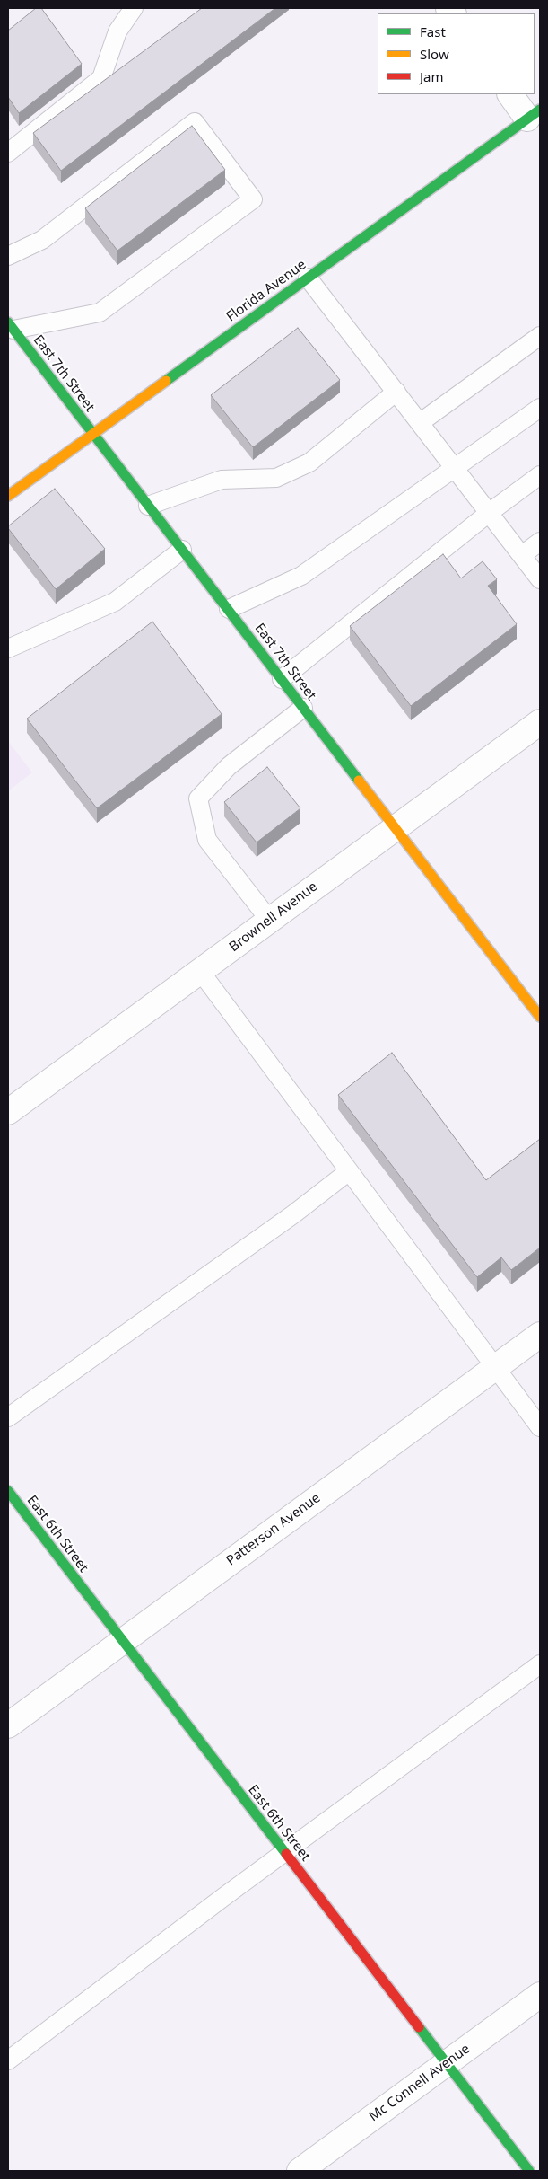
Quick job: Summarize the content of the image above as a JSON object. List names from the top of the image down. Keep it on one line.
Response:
{"streets":{"street":["Florida Avenue","East 7th Street","Brownell Avenue","Patterson Avenue","East 6th Street","Mc Connell Avenue"]},"crossings":[["Florida Avenue","East 7th Street"],["East 7th Street","Brownell Avenue"],["Patterson Avenue","East 6th Street"],["East 6th Street","Mc Connell Avenue"]],"legend":["Fast","Slow","Jam"]}
